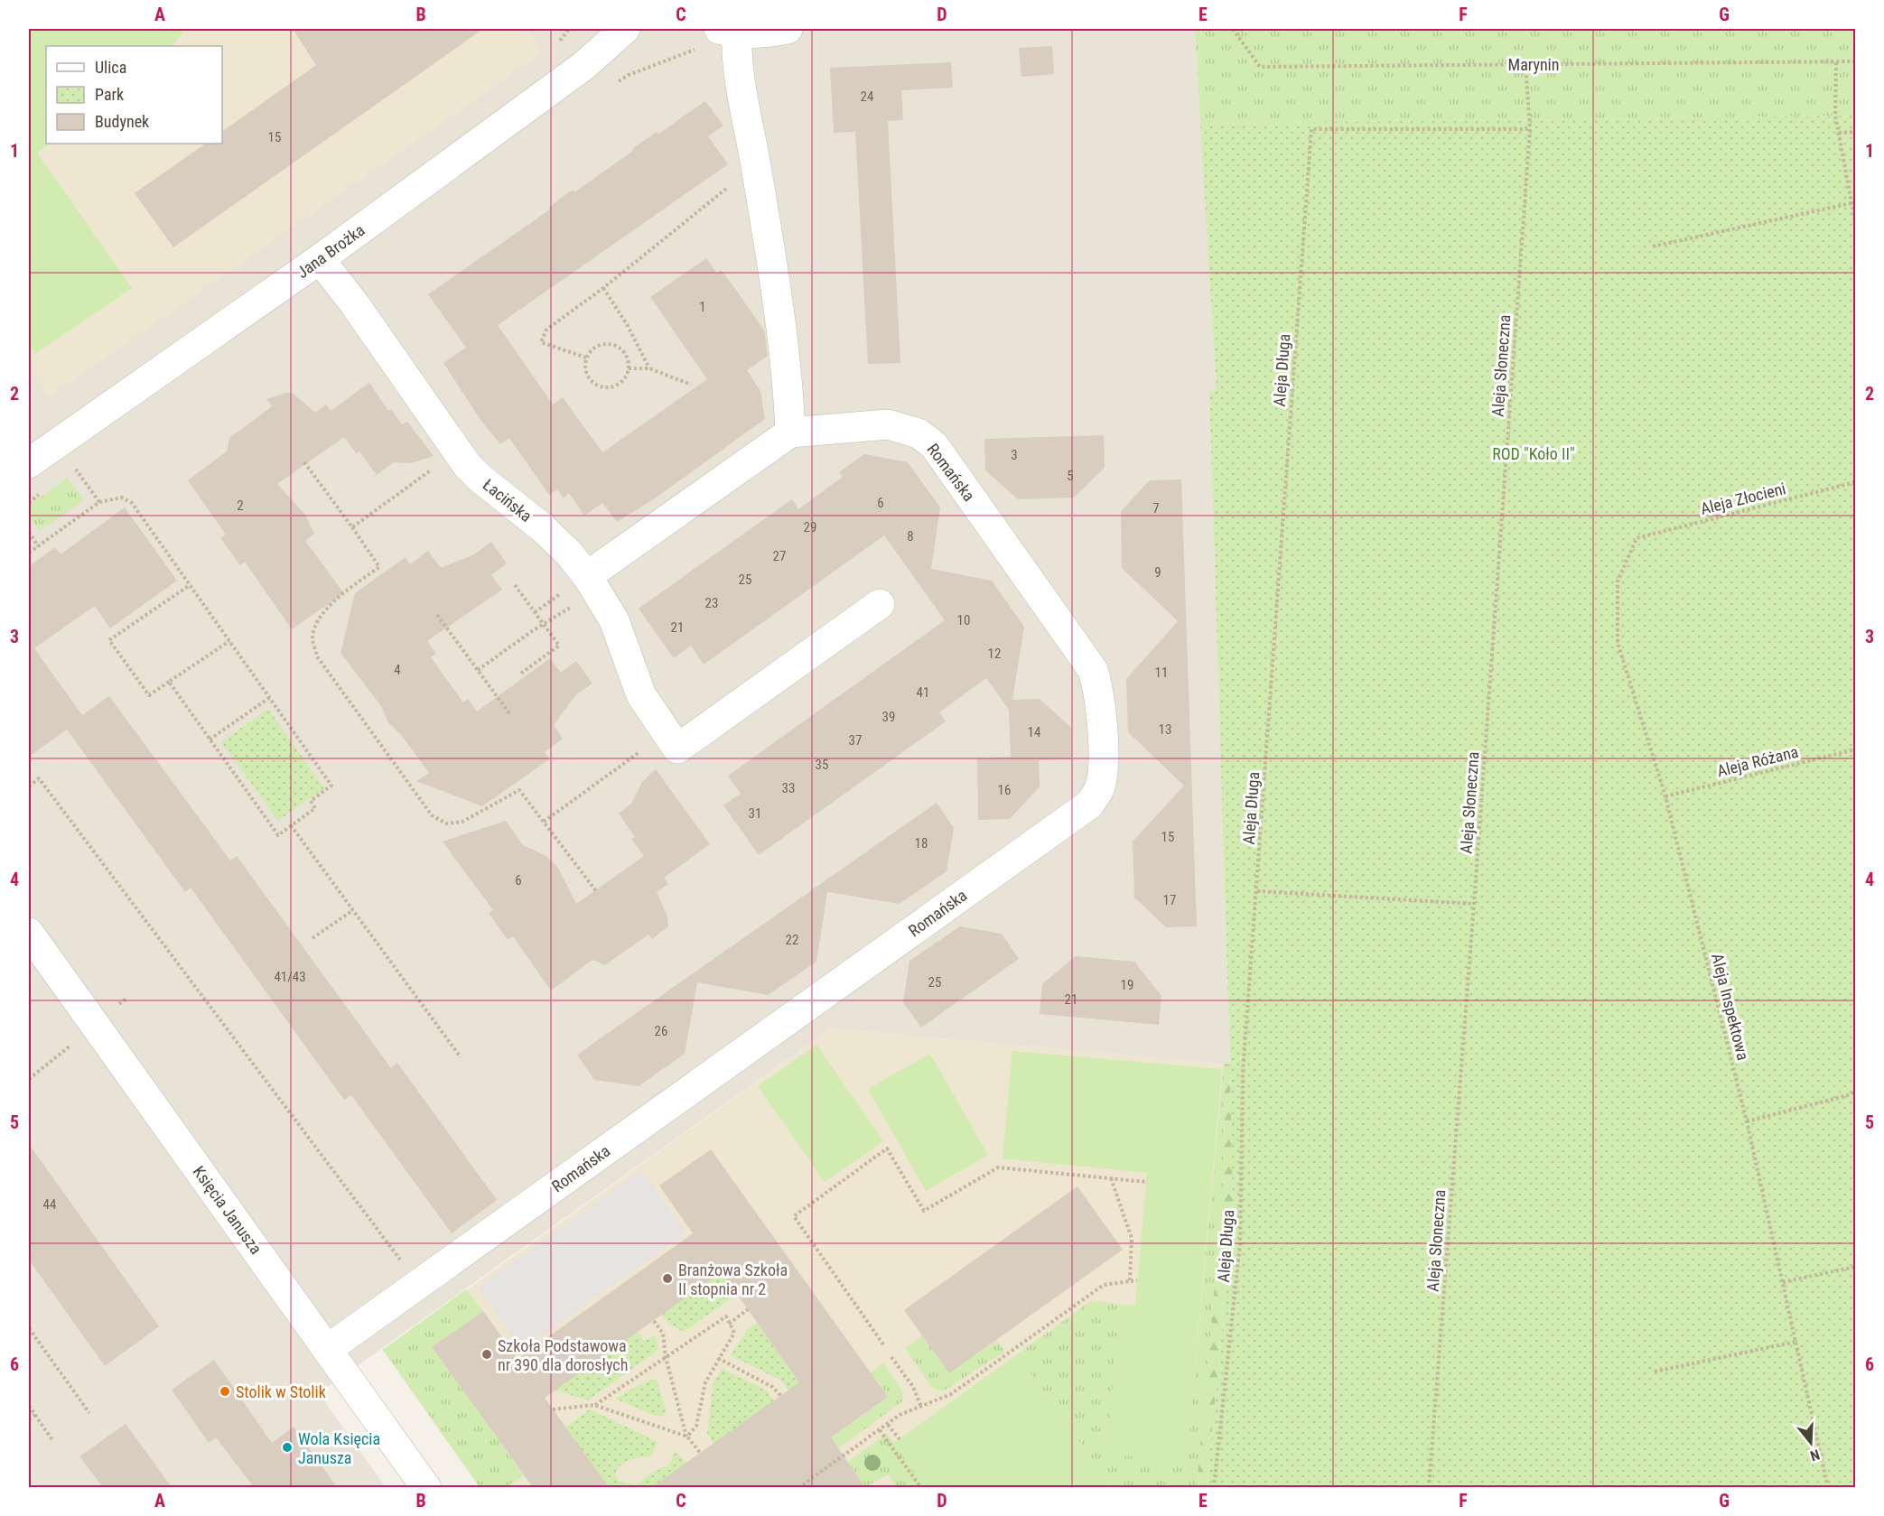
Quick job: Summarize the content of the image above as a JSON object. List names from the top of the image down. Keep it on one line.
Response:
{"streets":{"street":["Jana Brożka","Romańska","Łacińska","Księcia Janusza"],"path":["Marynin","Aleja Słoneczna","Aleja Długa","Aleja Złocieni","Aleja Różana","Aleja Inspektowa"]},"crossings":[["Marynin","Aleja Słoneczna"],["Jana Brożka","Łacińska"],["Aleja Słoneczna","Aleja Długa"],["Romańska","Księcia Janusza"],["Aleja Złocieni","Aleja Inspektowa"],["Aleja Różana","Aleja Inspektowa"]],"parks":["ROD \"Koło II\""],"places":["Branżowa Szkoła II stopnia nr 2","Szkoła Podstawowa nr 390 dla dorosłych","Stolik w Stolik","Wola Księcia Janusza"],"house_numbers":["24","15","1","3","5","6","2","7","29","8","27","9","25","23","10","21","12","4","11","41","39","13","14","37","35","33","16","31","15","18","6","17","22","41/43","25","19","21","26","44"],"legend":["Ulica","Park","Budynek"],"north":"bottom","grid":{"columns":["A","B","C","D","E","F","G"],"rows":["1","2","3","4","5","6"]}}
